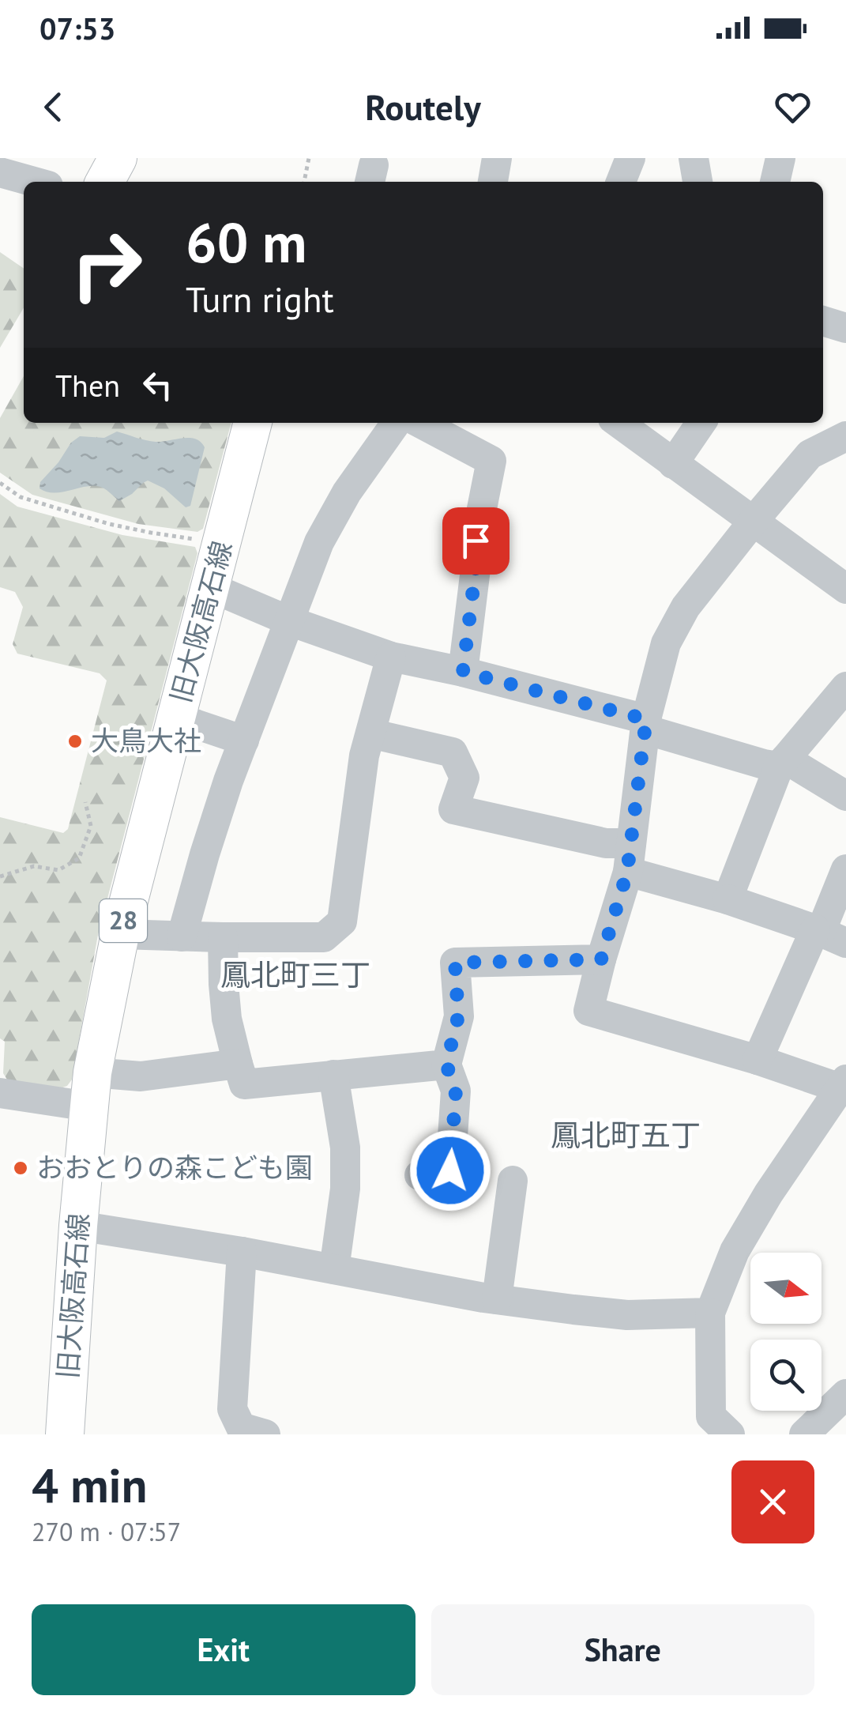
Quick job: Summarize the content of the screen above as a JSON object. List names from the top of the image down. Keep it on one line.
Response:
{"streets":{"main road":["旧大阪高石線","28"]},"districts":["鳳北町三丁","鳳北町五丁"],"places":["大鳥大社","おおとりの森こども園"],"north":"right","page":{"status":"07:53","header":"Routely","turn":["60 m","Turn right"],"then":"Then","heading":["4 min","270 m · 07:57"],"buttons":["Exit","Share"]}}
